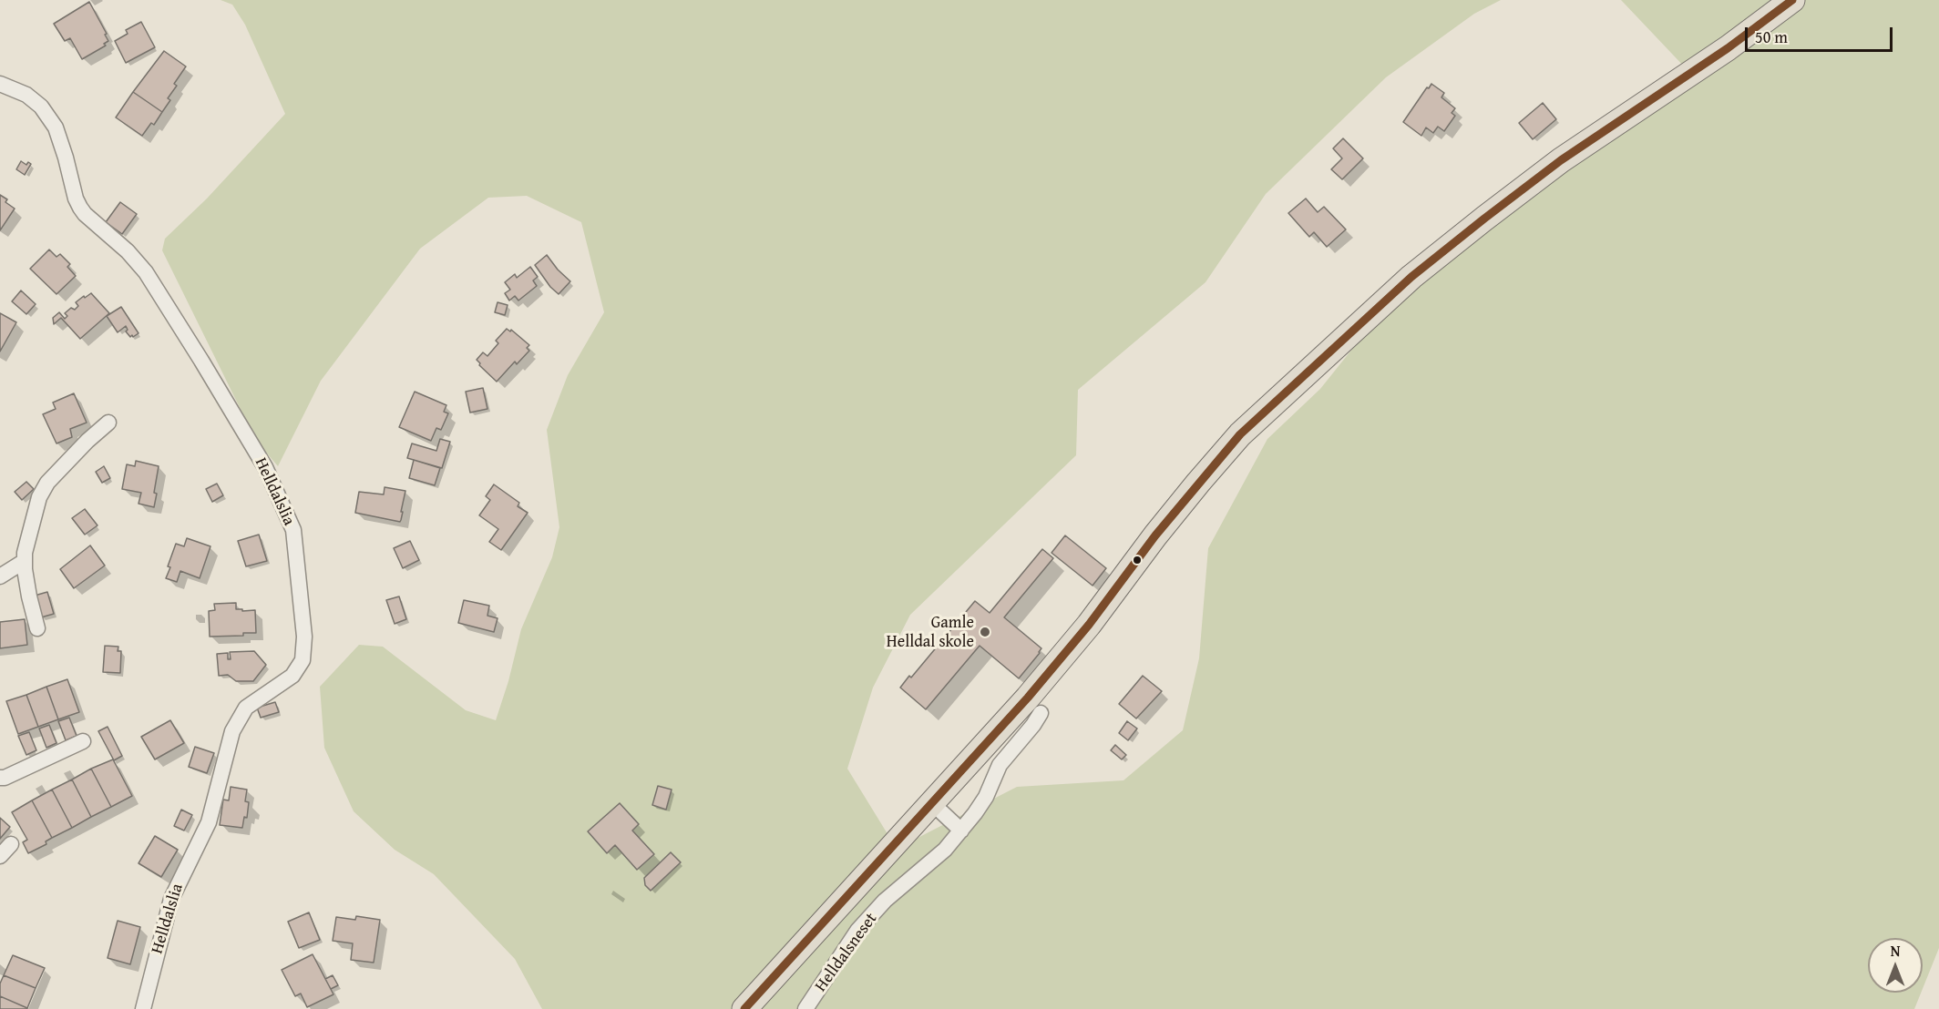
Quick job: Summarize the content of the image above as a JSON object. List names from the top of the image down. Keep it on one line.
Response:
{"streets":{"street":["Helldalslia","Helldalsneset"]},"places":["Gamle Helldal skole"],"scale_bar":"50 m","north":"top"}
